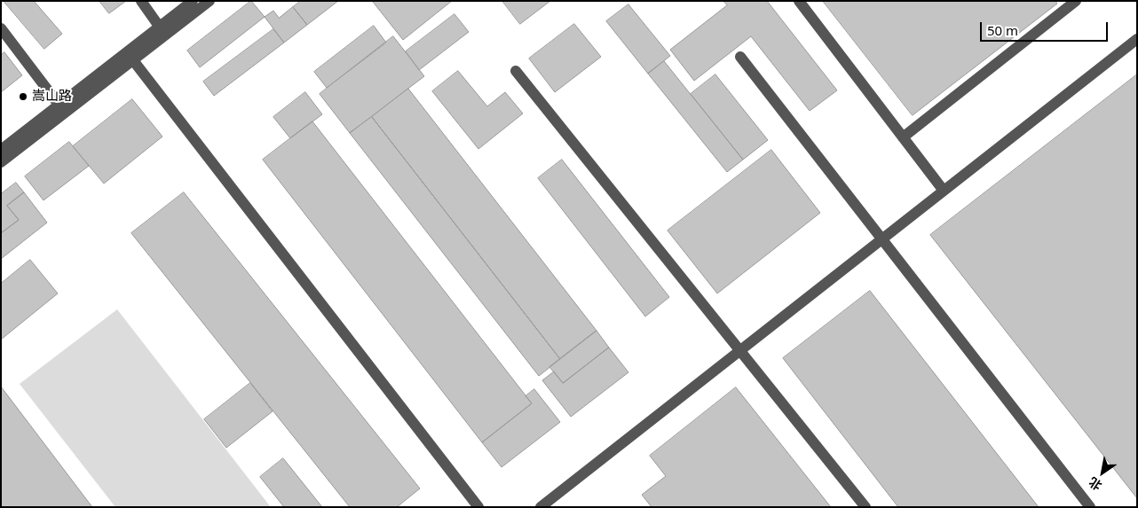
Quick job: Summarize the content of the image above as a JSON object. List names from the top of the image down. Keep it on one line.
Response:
{"places":["嵩山路"],"scale_bar":"50 m","north":"bottom left"}
